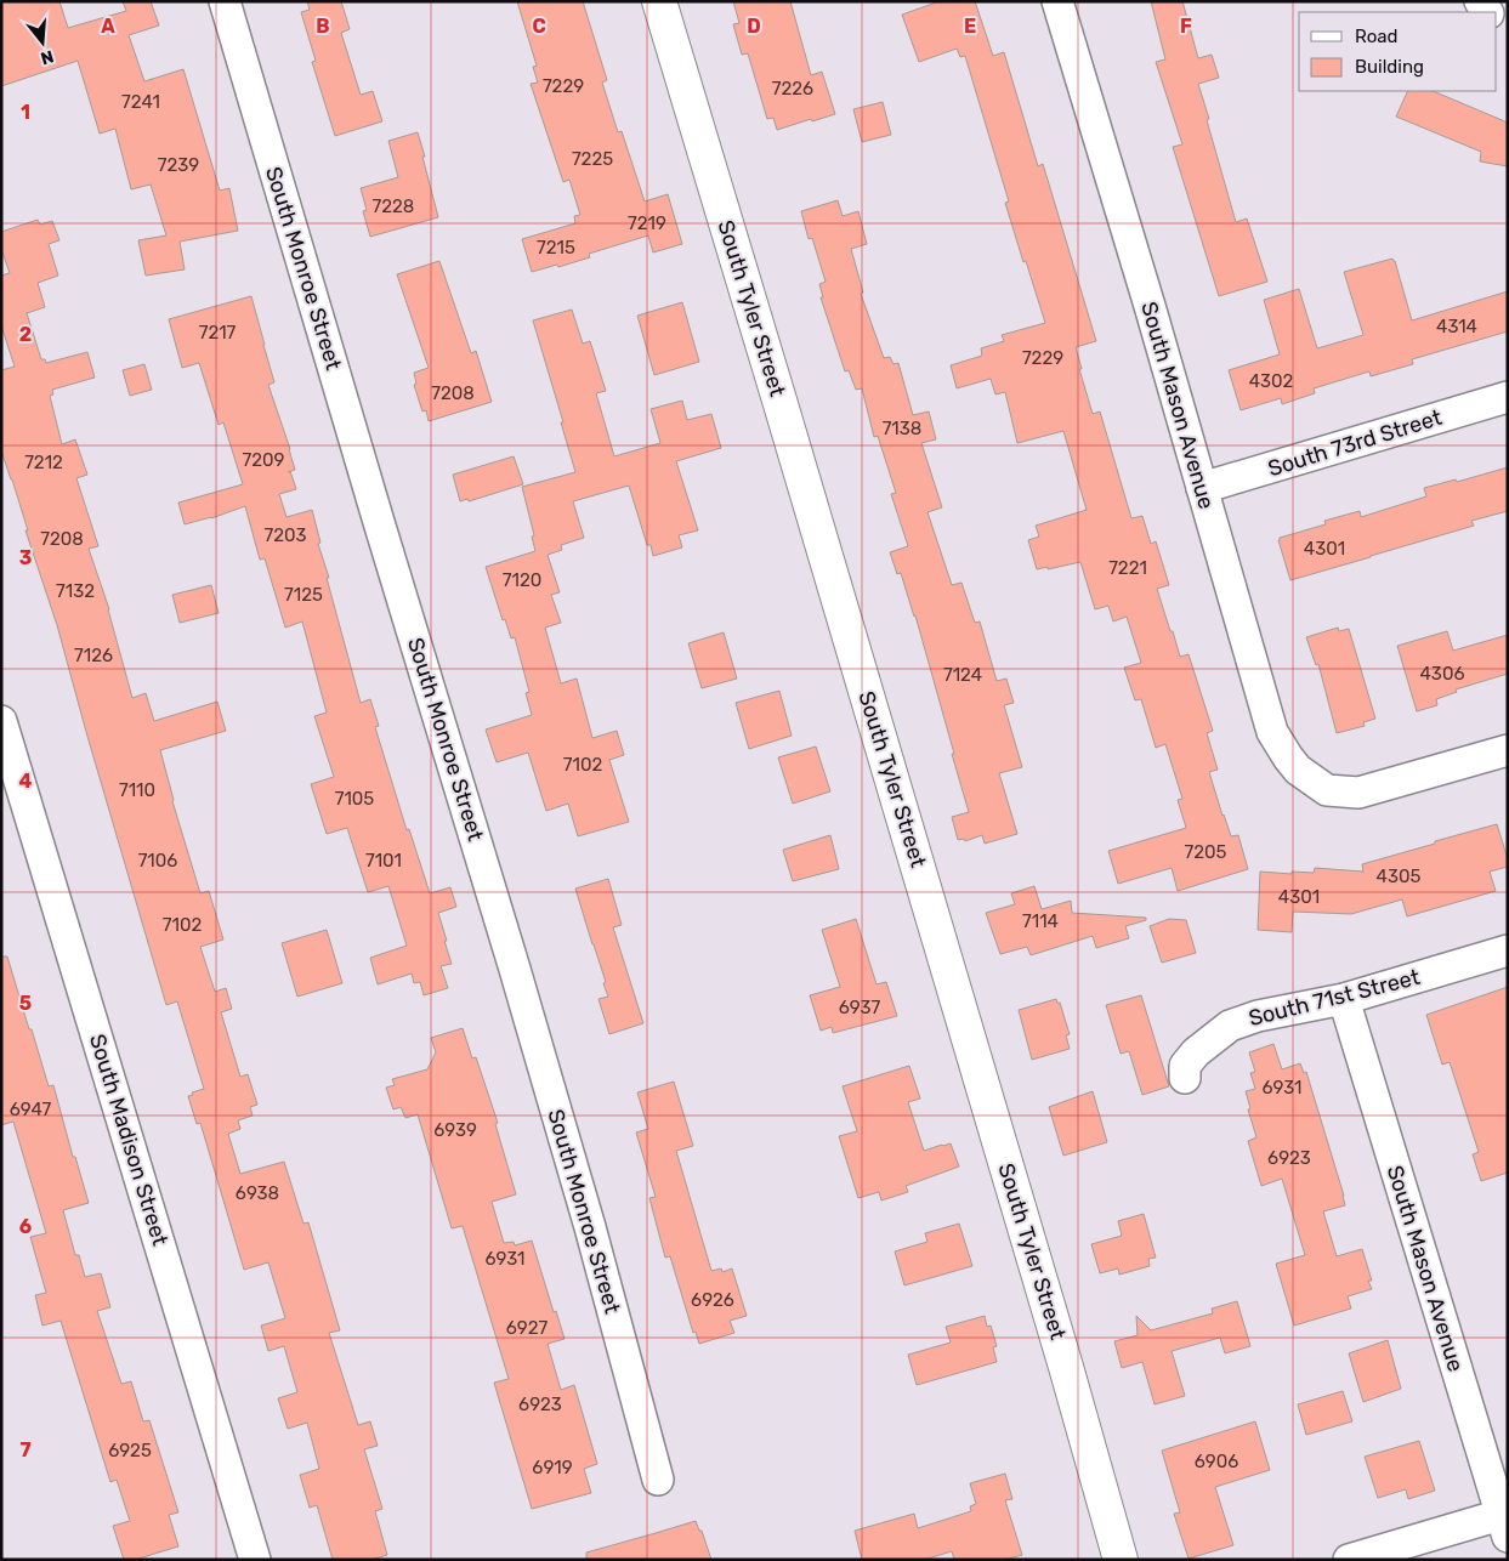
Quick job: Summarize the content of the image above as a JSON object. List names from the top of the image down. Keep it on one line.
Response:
{"streets":{"street":["South Monroe Street","South Tyler Street","South Mason Avenue","South 73rd Street","South 71st Street","South Madison Street"]},"crossings":[["South Mason Avenue","South 73rd Street"],["South Mason Avenue","South 71st Street"]],"house_numbers":["7229","7226","7241","7225","7239","7228","7219","7215","4314","7217","7229","4302","7208","7138","7209","7212","7203","7208","4301","7221","7120","7132","7125","7126","4306","7124","7102","7110","7105","7205","7106","7101","4305","4301","7114","7102","6937","6931","6947","6939","6923","6938","6931","6926","6927","6923","6925","6906","6919"],"legend":["Road","Building"],"north":"bottom","grid":{"columns":["A","B","C","D","E","F"],"rows":["1","2","3","4","5","6","7"]}}
